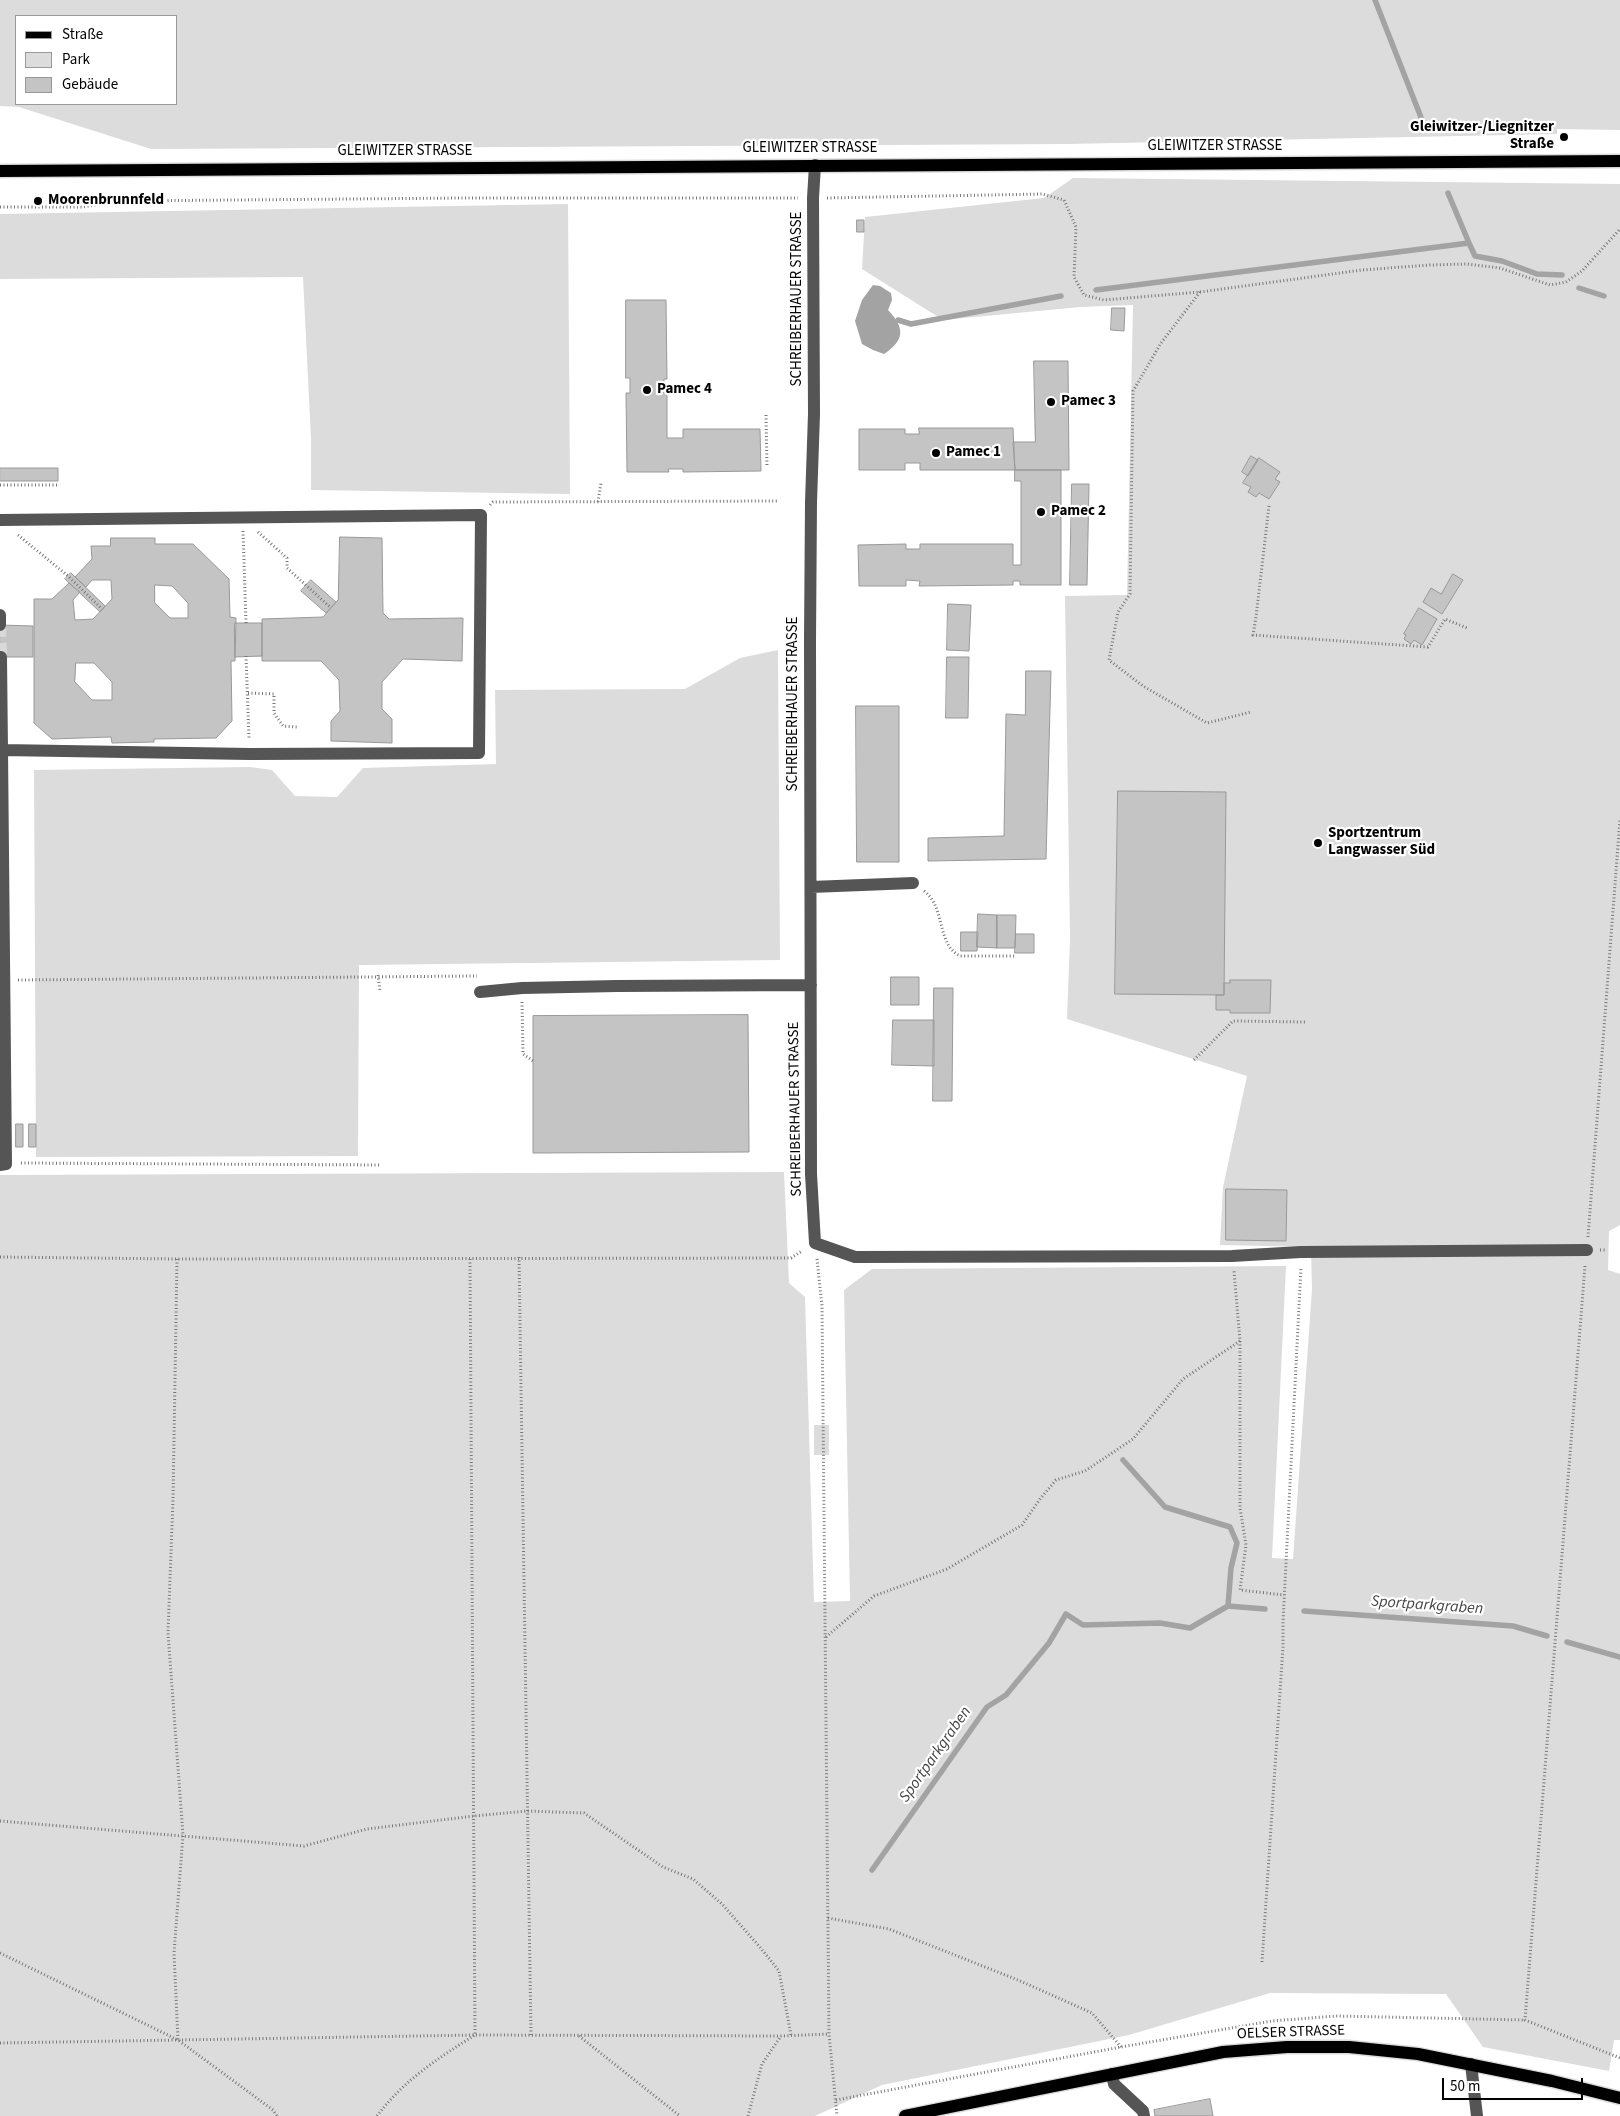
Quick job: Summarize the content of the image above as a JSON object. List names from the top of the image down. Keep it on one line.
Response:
{"streets":{"main road":["GLEIWITZER STRASSE","OELSER STRASSE"],"street":["SCHREIBERHAUER STRASSE"]},"crossings":[["GLEIWITZER STRASSE","SCHREIBERHAUER STRASSE"]],"water":["Sportparkgraben"],"places":["Gleiwitzer-/Liegnitzer Straße","Moorenbrunnfeld","Pamec 4","Pamec 3","Pamec 1","Pamec 2","Sportzentrum Langwasser Süd"],"legend":["Straße","Park","Gebäude"],"scale_bar":"50 m"}
